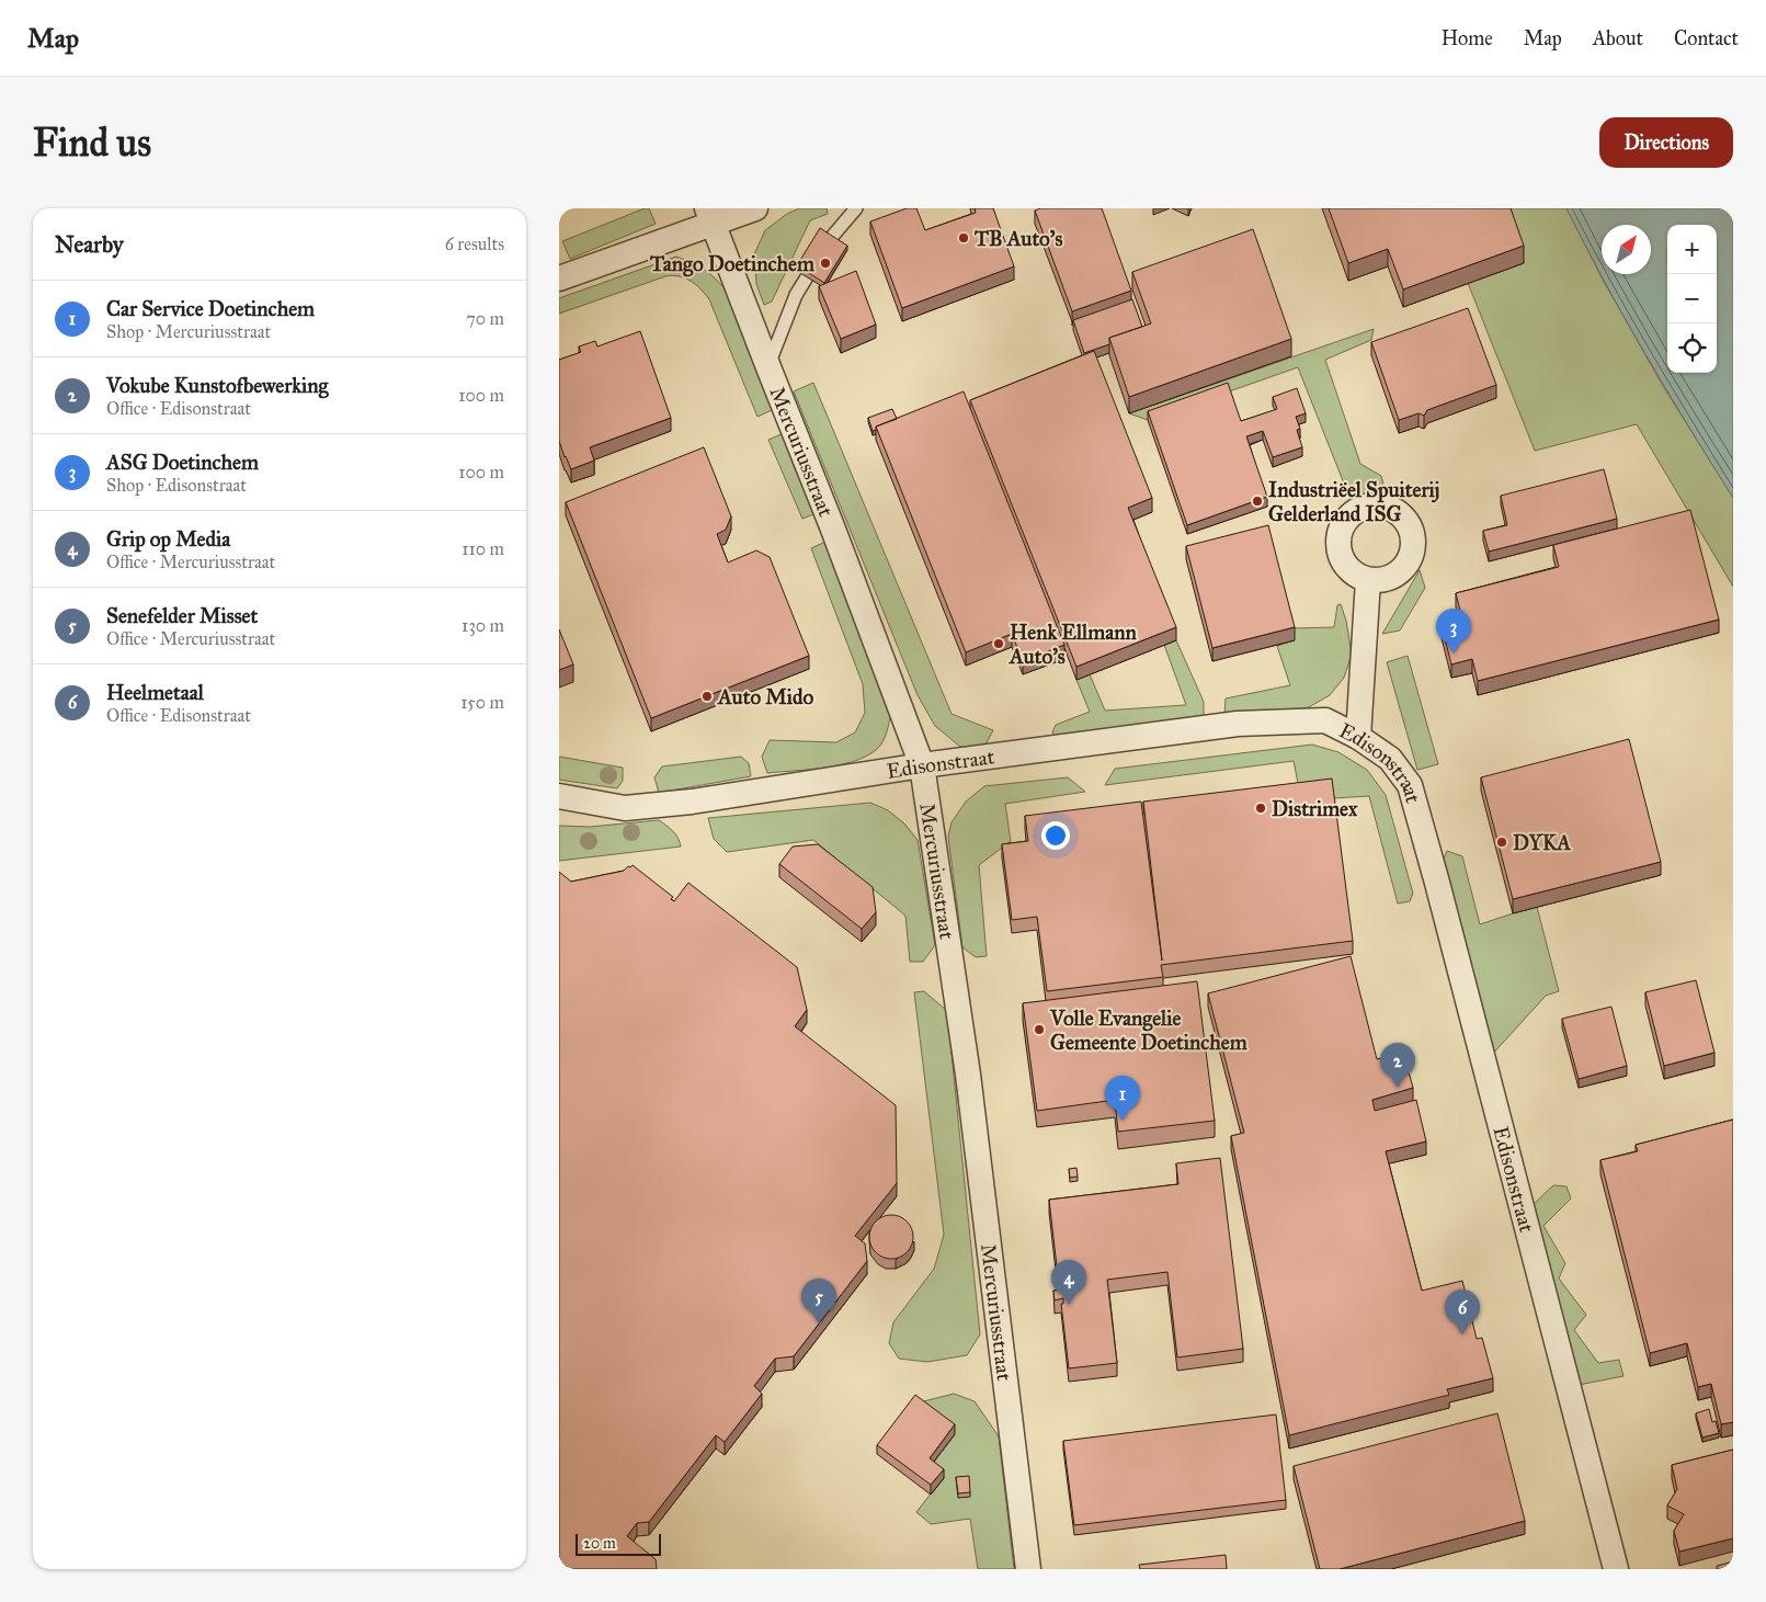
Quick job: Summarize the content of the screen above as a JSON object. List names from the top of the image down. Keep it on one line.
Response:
{"streets":{"street":["Mercuriusstraat","Edisonstraat"]},"crossings":[["Mercuriusstraat","Edisonstraat"]],"places":["TB Auto's","Tango Doetinchem","Industriëel Spuiterij Gelderland ISG","Henk Ellmann Auto's","Auto Mido","Distrimex","DYKA","Volle Evangelie Gemeente Doetinchem"],"scale_bar":"20 m","north":"top right","page":{"header":"Map","nav":["Home","Map","About","Contact"],"buttons":"Directions","title":"Find us","heading":["Nearby","6 results"],"map_buttons":["+","−"],"list":[{"mark":"1","name":"Car Service Doetinchem","note":"Shop · Mercuriusstraat","value":"70 m"},{"mark":"2","name":"Vokube Kunstofbewerking","note":"Office · Edisonstraat","value":"100 m"},{"mark":"3","name":"ASG Doetinchem","note":"Shop · Edisonstraat","value":"100 m"},{"mark":"4","name":"Grip op Media","note":"Office · Mercuriusstraat","value":"110 m"},{"mark":"5","name":"Senefelder Misset","note":"Office · Mercuriusstraat","value":"130 m"},{"mark":"6","name":"Heelmetaal","note":"Office · Edisonstraat","value":"150 m"}],"pins":["3","2","1","4","5","6"],"scale":"20 m"}}
